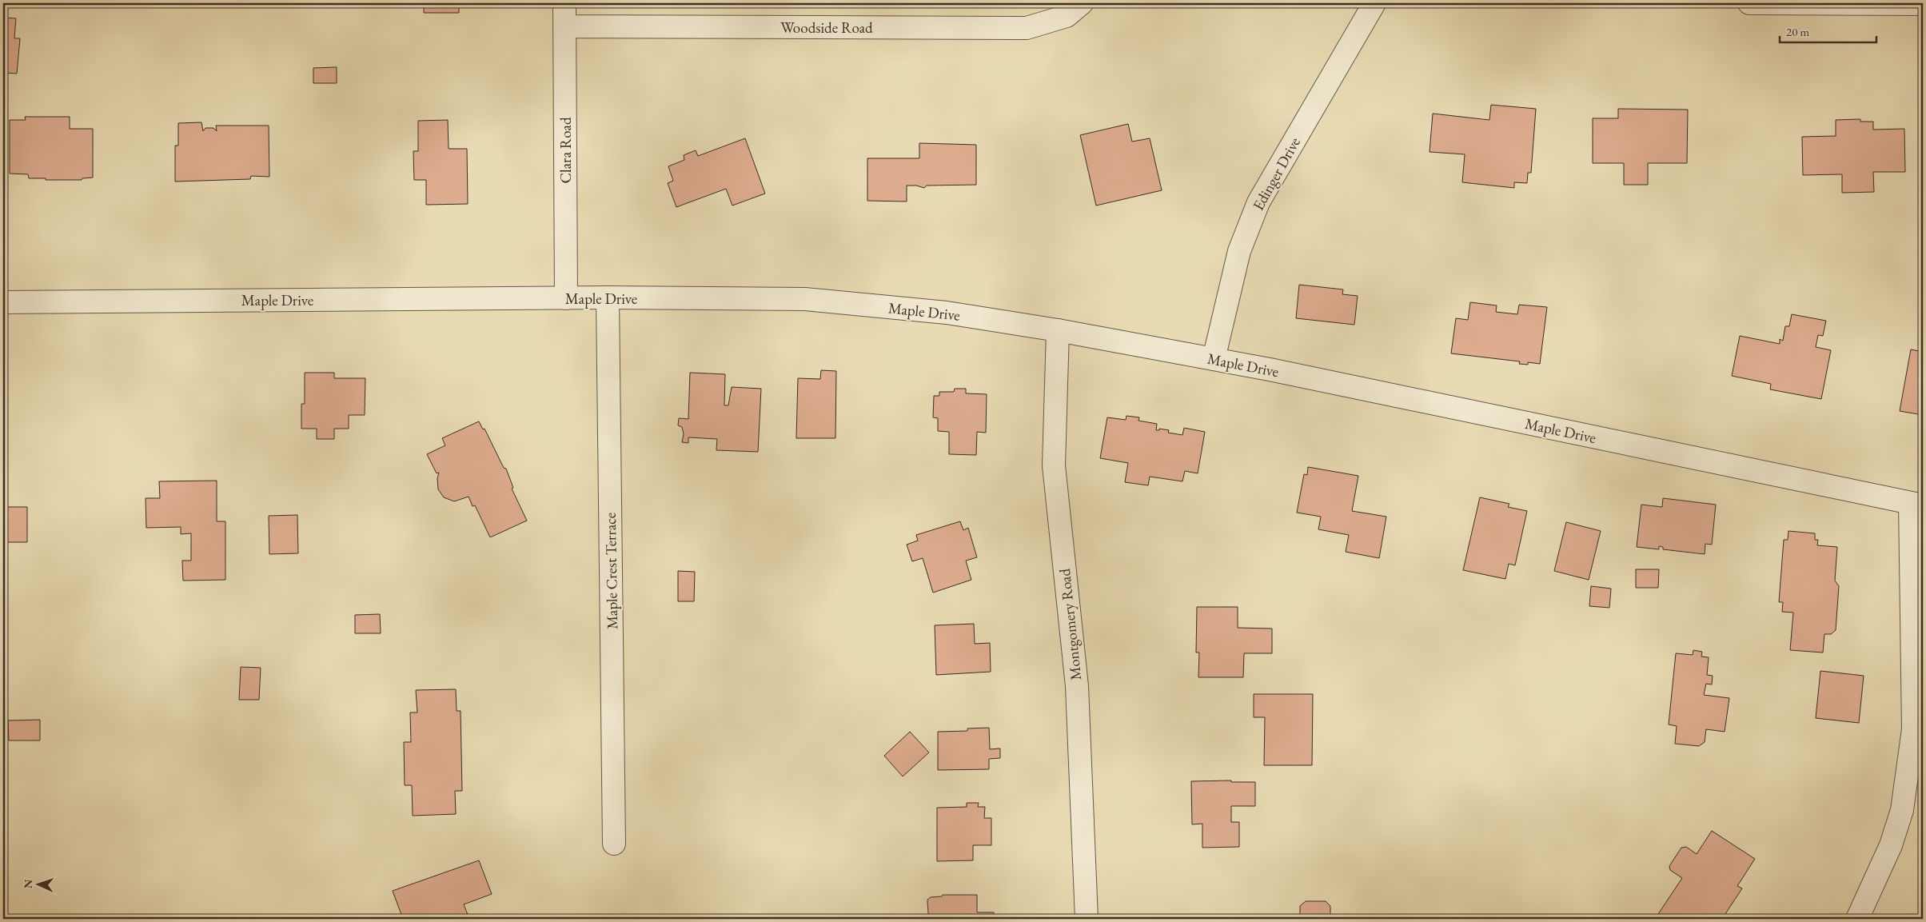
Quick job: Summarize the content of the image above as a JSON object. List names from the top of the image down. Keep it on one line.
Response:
{"streets":{"street":["Woodside Road","Clara Road","Edinger Drive","Maple Drive","Maple Crest Terrace","Montgomery Road"]},"crossings":[["Woodside Road","Clara Road"],["Clara Road","Maple Drive"],["Edinger Drive","Maple Drive"],["Maple Drive","Maple Crest Terrace"],["Maple Drive","Montgomery Road"]],"scale_bar":"20 m","north":"left"}
